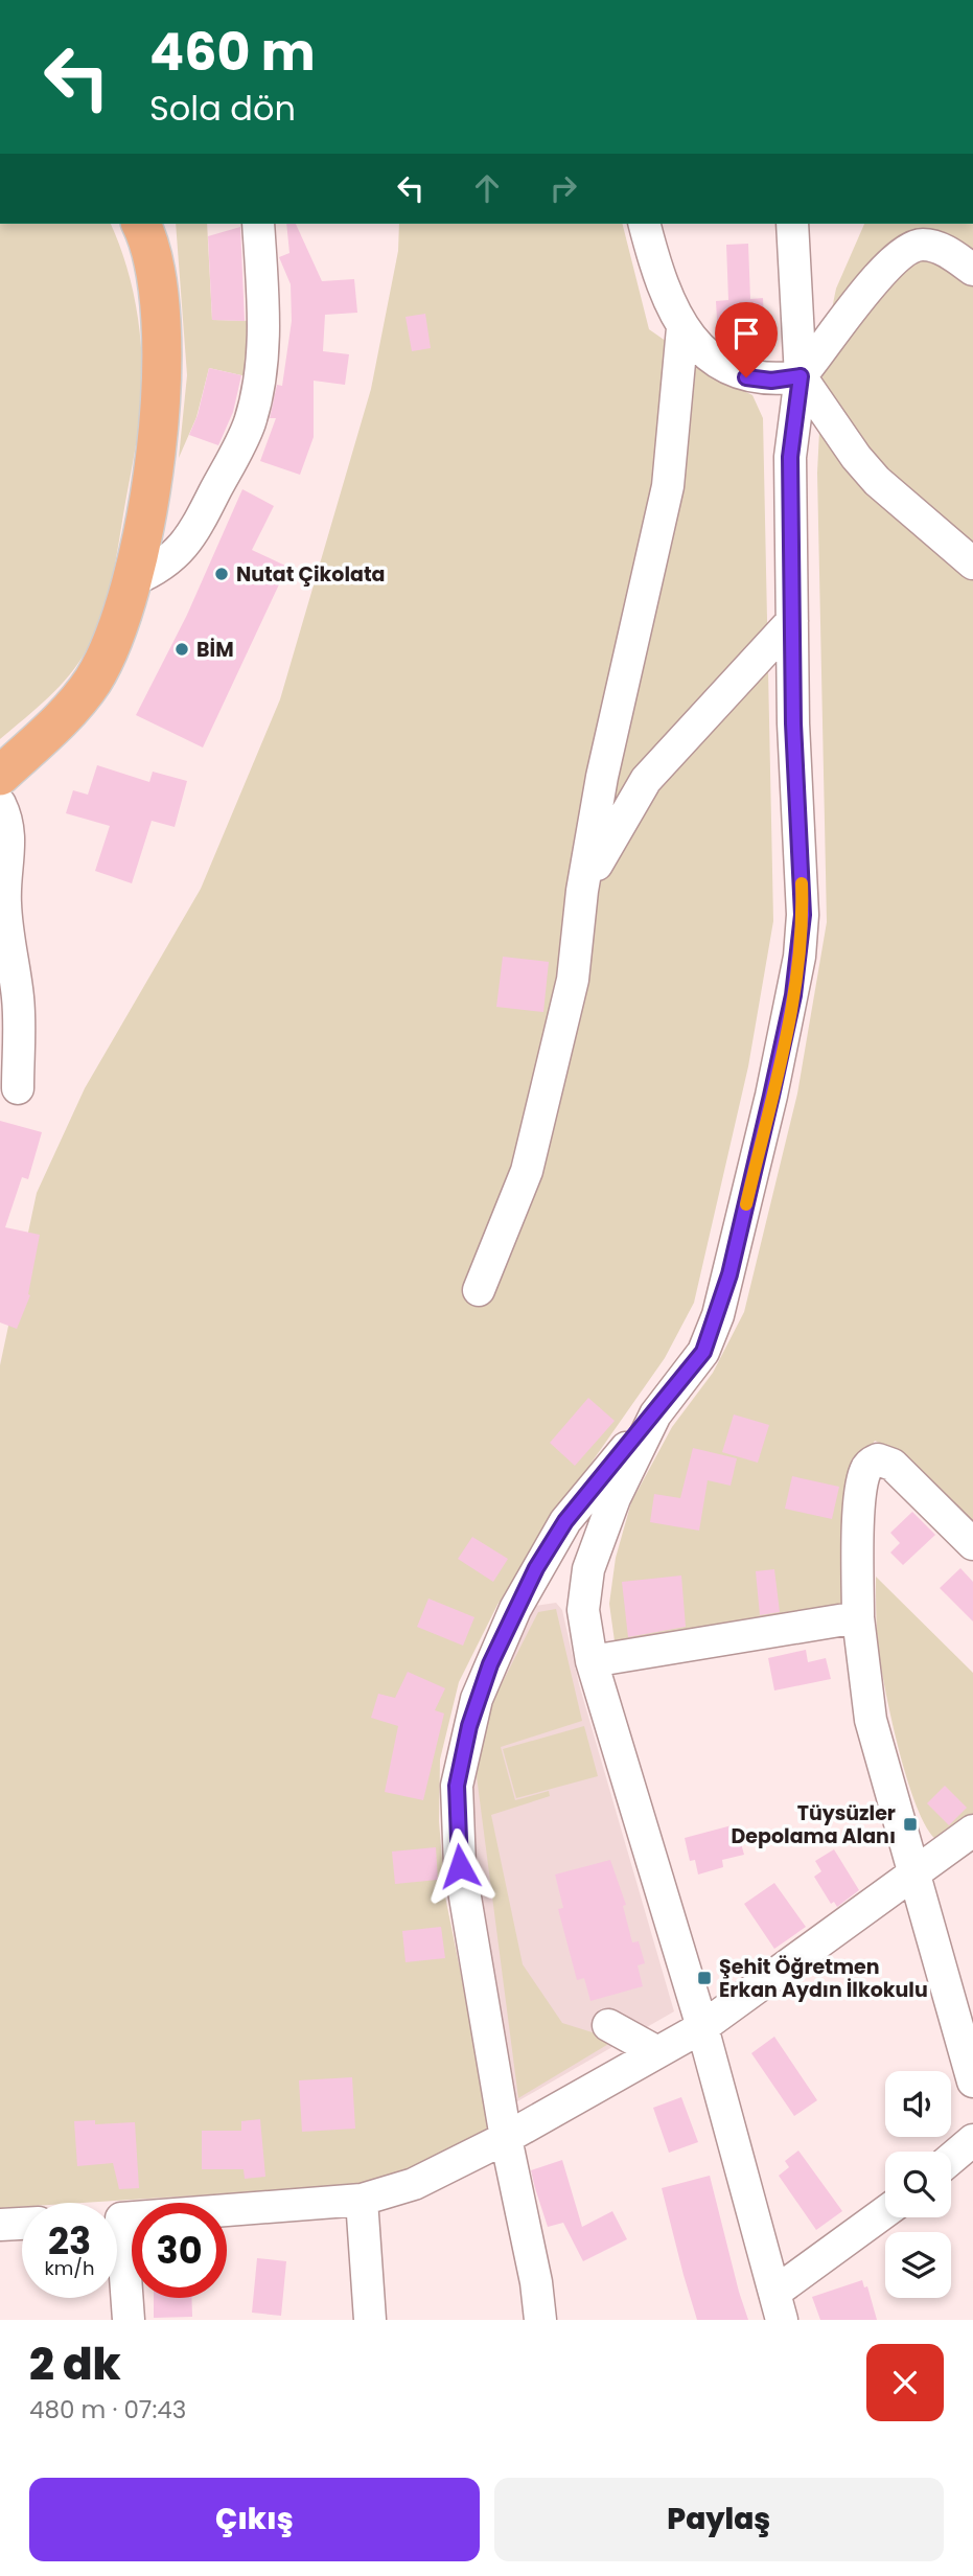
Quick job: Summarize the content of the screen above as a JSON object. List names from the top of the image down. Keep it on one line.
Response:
{"places":{"other":["Nutat Çikolata","BİM"],"transit":["Tüysüzler Depolama Alanı","Şehit Öğretmen Erkan Aydın İlkokulu"]},"page":{"turn":["460 m","Sola dön"],"speed":"23 km/h","limit":"30","heading":["2 dk","480 m · 07:43"],"buttons":["Çıkış","Paylaş"]}}
